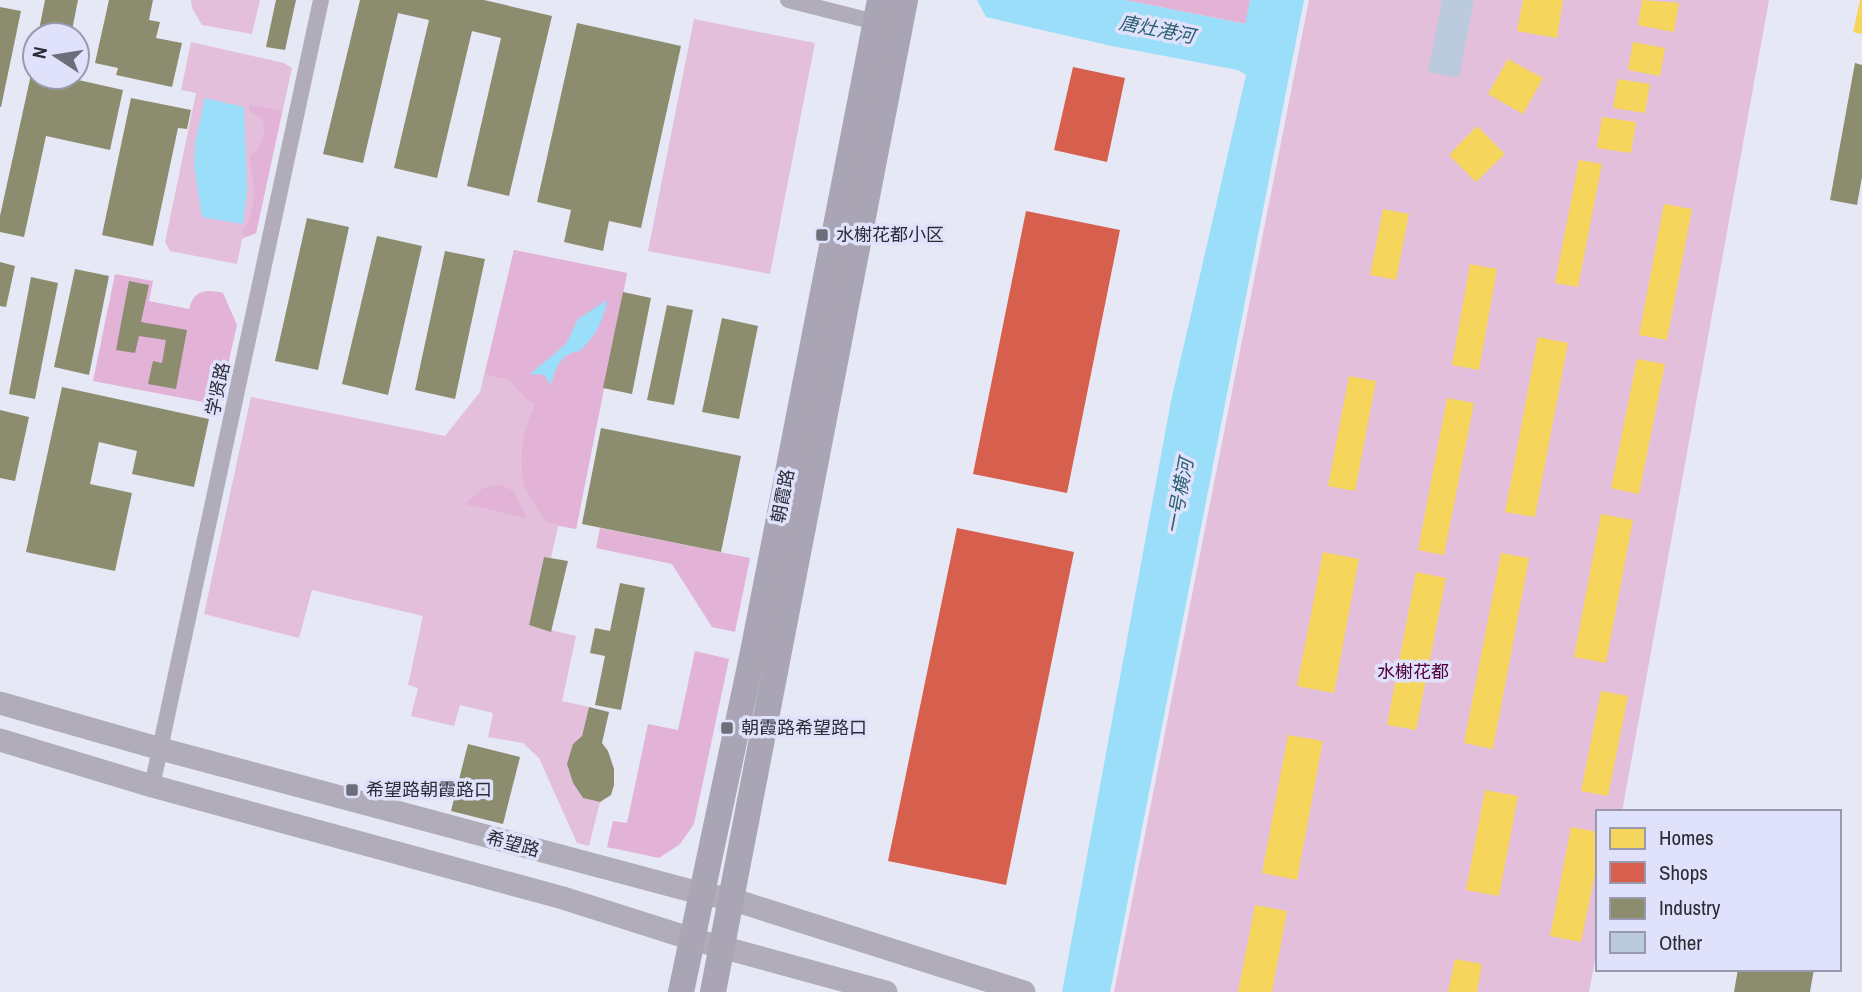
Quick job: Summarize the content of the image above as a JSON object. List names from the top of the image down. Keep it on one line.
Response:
{"streets":{"main road":["朝霞路","希望路"],"street":["学贤路"]},"crossings":[["学贤路","希望路"],["朝霞路","希望路"]],"water":["唐灶港河","一号横河"],"parks":["水榭花都"],"places":{"transit":["水榭花都小区","朝霞路希望路口","希望路朝霞路口"]},"legend":["Homes","Shops","Industry","Other"],"north":"left"}
